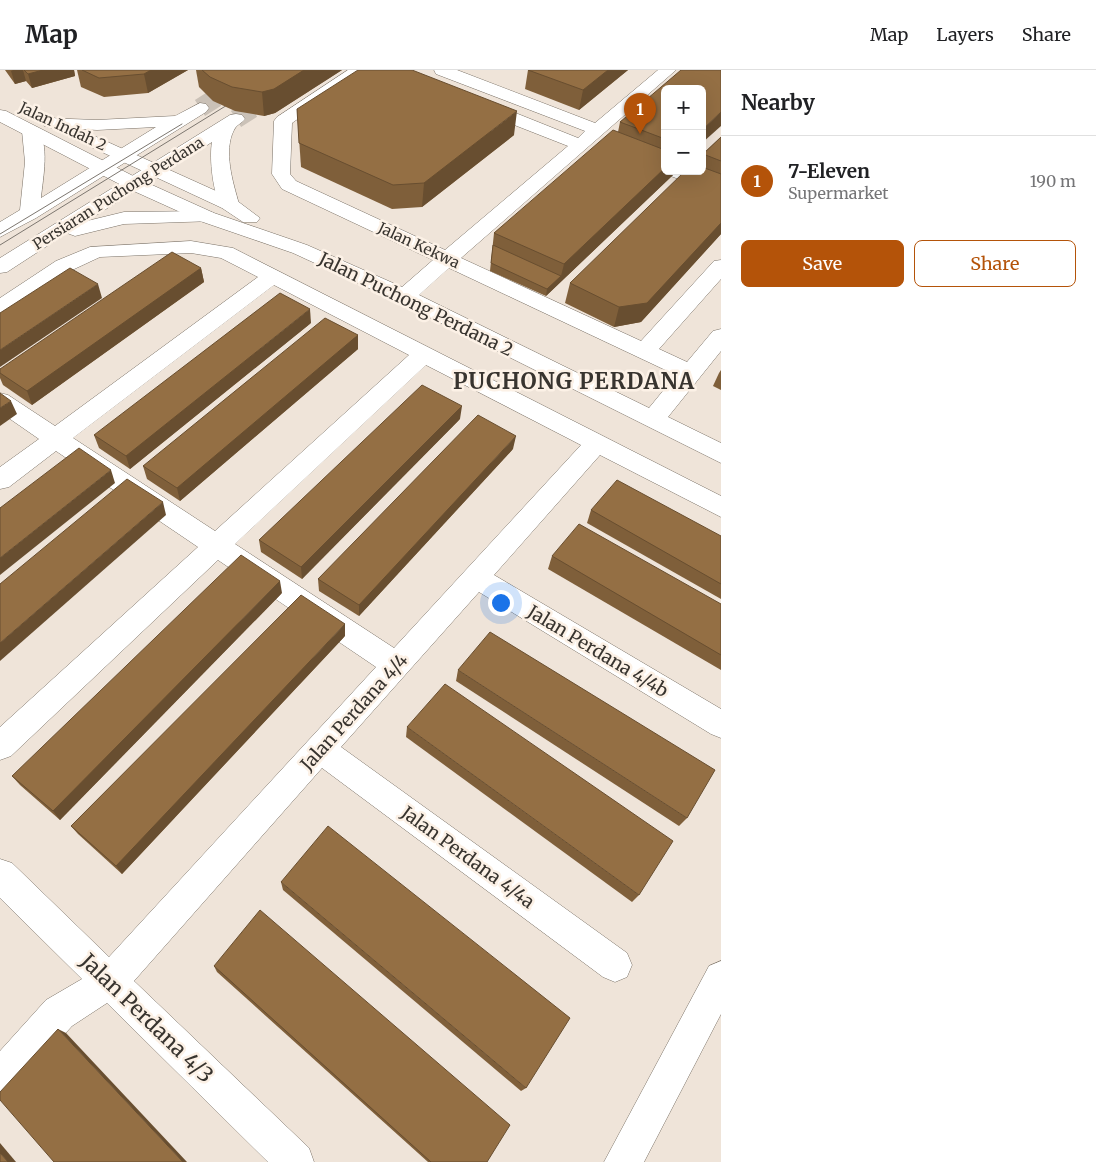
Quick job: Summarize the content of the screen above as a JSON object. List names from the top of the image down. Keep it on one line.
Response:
{"streets":{"street":["Jalan Indah 2","Persiaran Puchong Perdana","Jalan Kekwa","Jalan Puchong Perdana 2","Jalan Perdana 4/4b","Jalan Perdana 4/4","Jalan Perdana 4/4a","Jalan Perdana 4/3"]},"crossings":[["Jalan Indah 2","Persiaran Puchong Perdana"],["Jalan Indah 2","Jalan Puchong Perdana 2"],["Persiaran Puchong Perdana","Jalan Puchong Perdana 2"],["Jalan Perdana 4/4b","Jalan Perdana 4/4"],["Jalan Perdana 4/4","Jalan Perdana 4/4a"],["Jalan Perdana 4/4","Jalan Perdana 4/3"]],"districts":["PUCHONG PERDANA"],"page":{"header":"Map","nav":["Map","Layers","Share"],"heading":"Nearby","map_buttons":["+","−"],"pins":"1","list":[{"mark":"1","name":"7-Eleven","note":"Supermarket","value":"190 m"}],"buttons":["Save","Share"]}}
